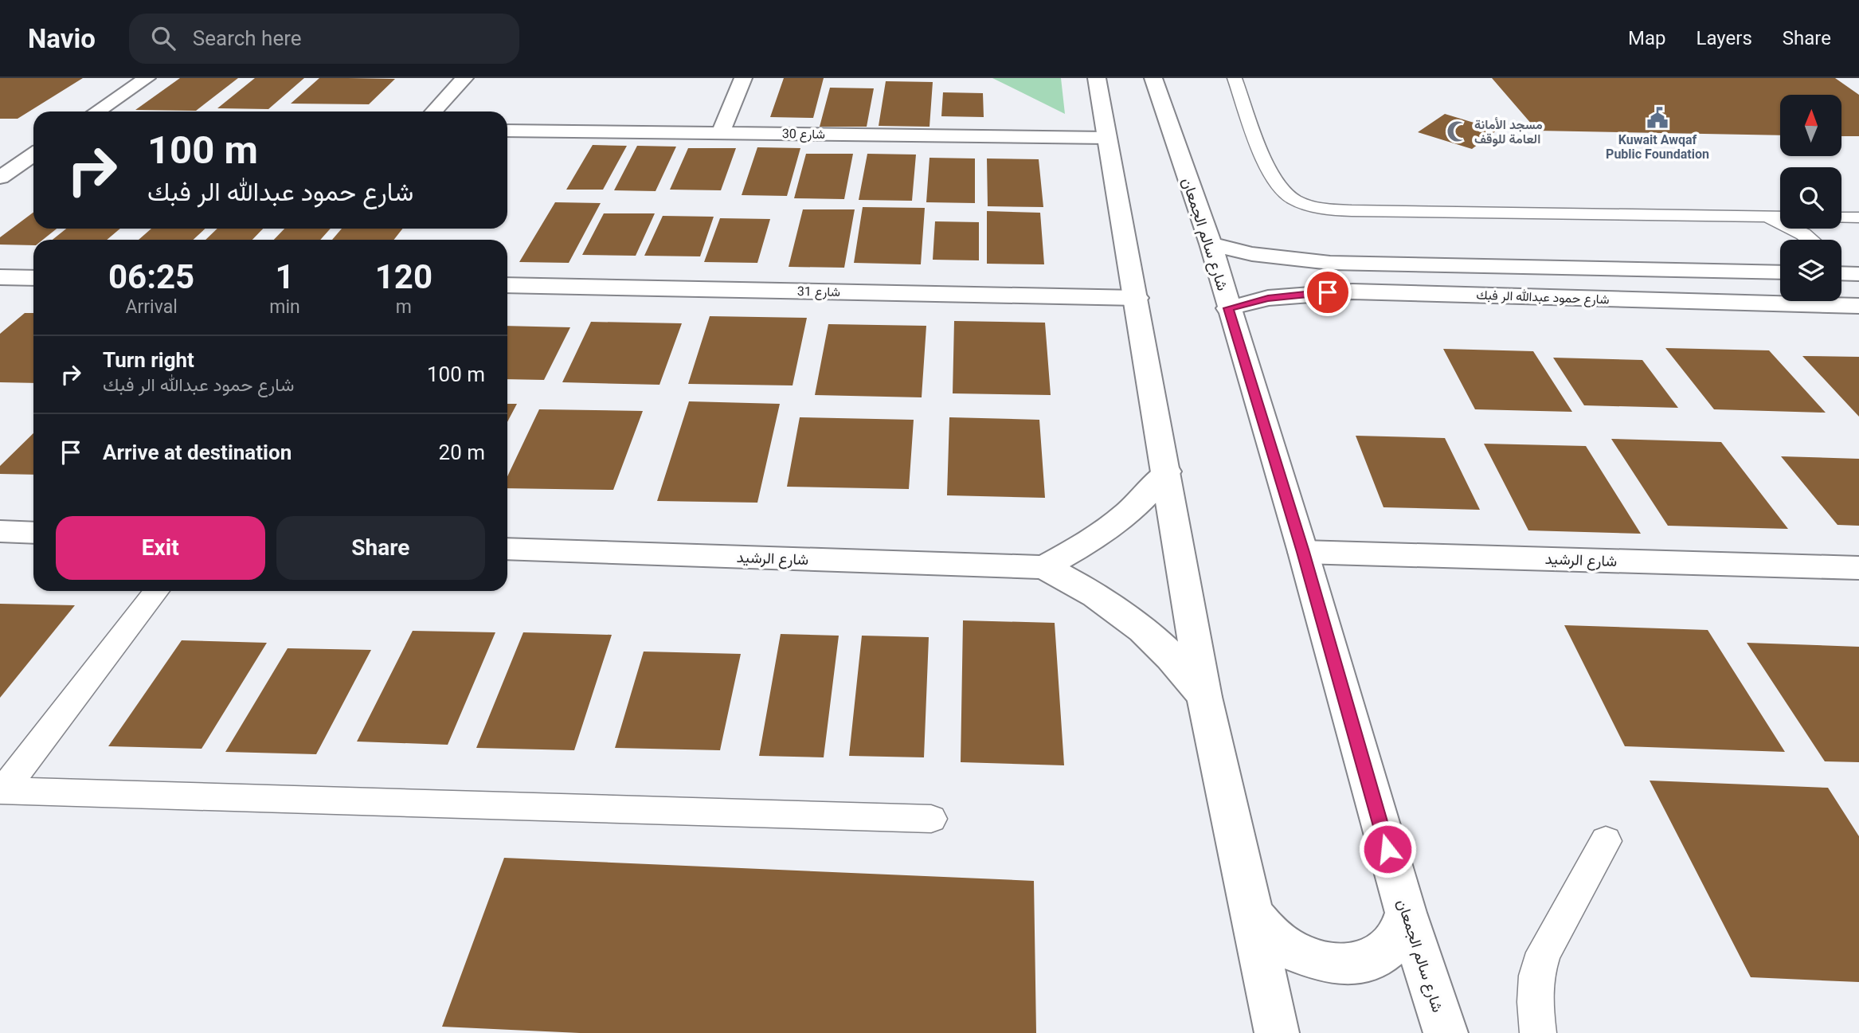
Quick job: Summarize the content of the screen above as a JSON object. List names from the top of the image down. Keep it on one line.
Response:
{"streets":{"street":["شارع 30","شارع سالم الجمعان","شارع 31","شارع حمود عبدالله الر فبك","شارع الرشيد"]},"crossings":[["شارع سالم الجمعان","شارع حمود عبدالله الر فبك"],["شارع سالم الجمعان","شارع الرشيد"]],"places":{"public building":["Kuwait Awqaf Public Foundation"],"mosque":["مسجد الأمانة العامة للوقف"]},"north":"top","page":{"header":"Navio","search":"Search here","nav":["Map","Layers","Share"],"turn":["100 m","شارع حمود عبدالله الر فبك"],"eta":["06:25","Arrival","1","min","120","m"],"list":[{"name":"Turn right","note":"شارع حمود عبدالله الر فبك","value":"100 m"},{"name":"Arrive at destination","value":"20 m"}],"buttons":["Exit","Share"]}}
